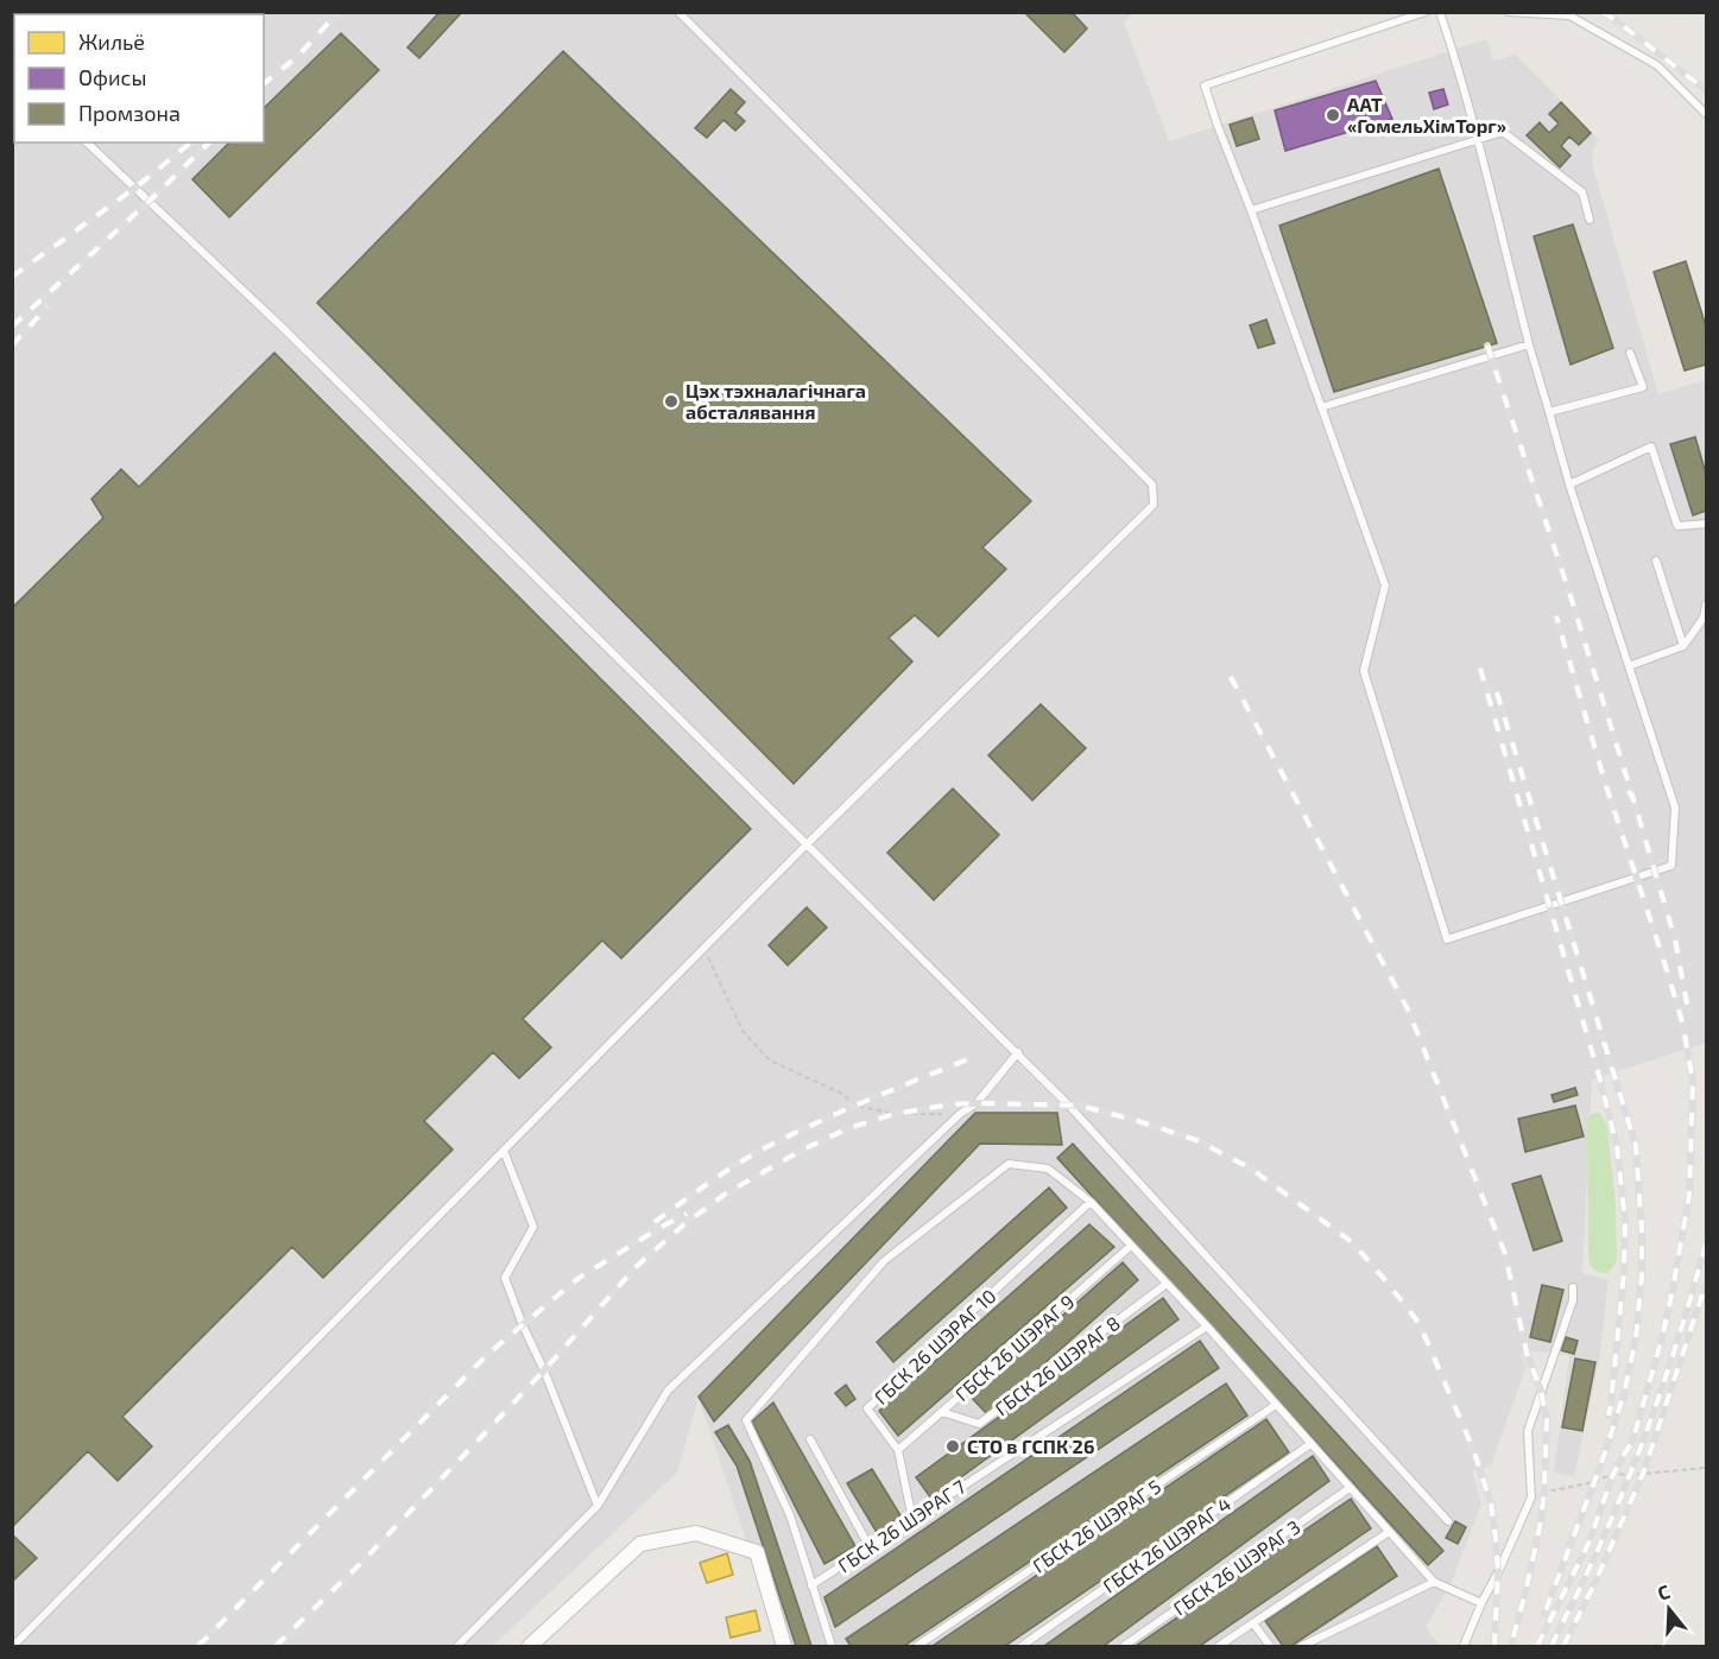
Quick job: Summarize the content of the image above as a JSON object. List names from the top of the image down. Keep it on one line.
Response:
{"streets":{"lane":["ГБСК 26 ШЭРАГ 10","ГБСК 26 ШЭРАГ 9","ГБСК 26 ШЭРАГ 8","ГБСК 26 ШЭРАГ 7","ГБСК 26 ШЭРАГ 5","ГБСК 26 ШЭРАГ 4","ГБСК 26 ШЭРАГ 3"]},"crossings":[["ГБСК 26 ШЭРАГ 10","ГБСК 26 ШЭРАГ 9"],["ГБСК 26 ШЭРАГ 10","ГБСК 26 ШЭРАГ 7"],["ГБСК 26 ШЭРАГ 9","ГБСК 26 ШЭРАГ 8"]],"places":["ААТ «ГомельХімТорг»","Цэх тэхналагічнага абсталявання","СТО в ГСПК 26"],"legend":["Жильё","Офисы","Промзона"],"north":"top"}
